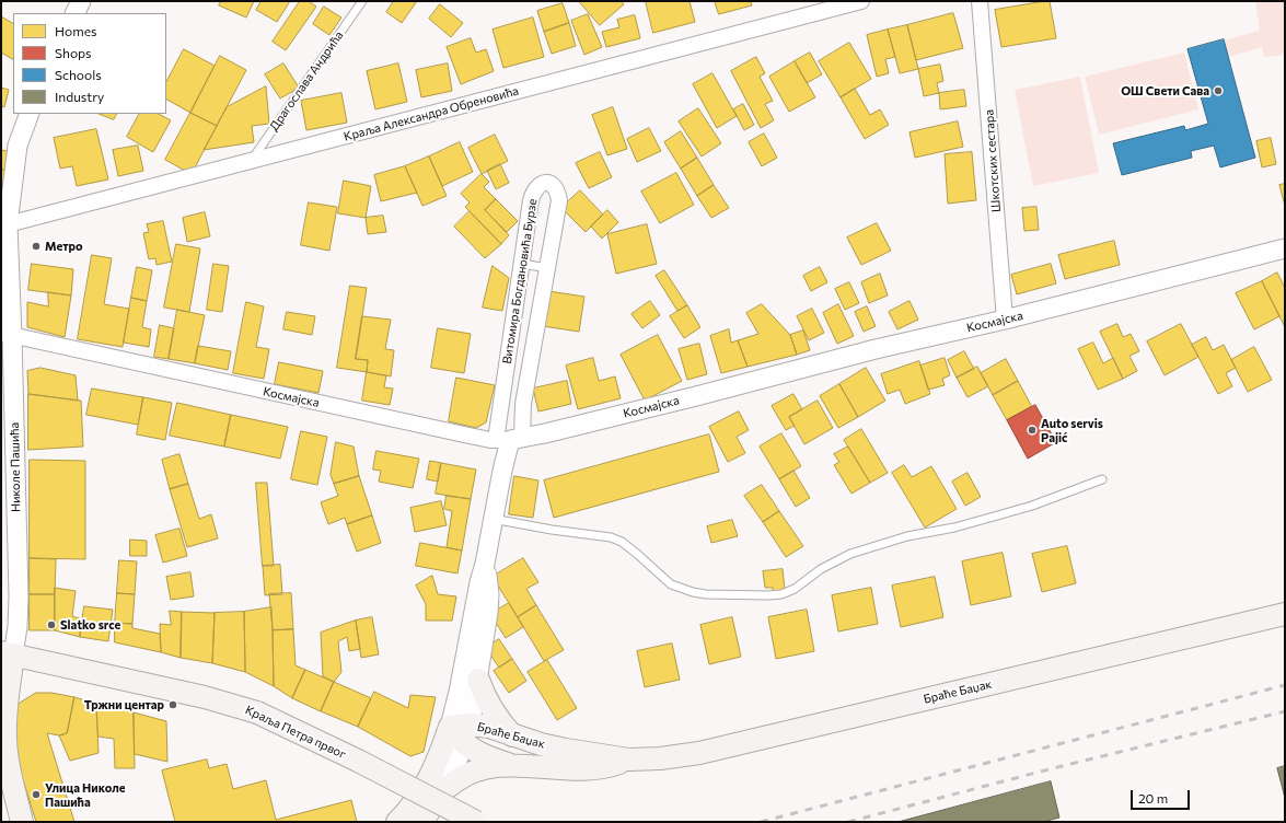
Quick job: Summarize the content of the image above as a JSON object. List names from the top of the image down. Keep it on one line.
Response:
{"streets":{"main road":["Николе Пашића","Браће Баџак","Краља Петра првог"],"street":["Краља Александра Обреновића","Шкотских сестара","Витомира Богдановића Бурзе","Космајска"],"lane":["Драгослава Андрића"]},"crossings":[["Драгослава Андрића","Краља Александра Обреновића"],["Краља Александра Обреновића","Николе Пашића"],["Шкотских сестара","Космајска"],["Витомира Богдановића Бурзе","Космајска"],["Витомира Богдановића Бурзе","Браће Баџак"],["Космајска","Николе Пашића"],["Николе Пашића","Краља Петра првог"]],"places":["ОШ Свети Сава","Метро","Auto servis Pajić","Slatko srce","Тржни центар","Улица Николе Пашића"],"legend":["Homes","Shops","Schools","Industry"],"scale_bar":"20 m"}
